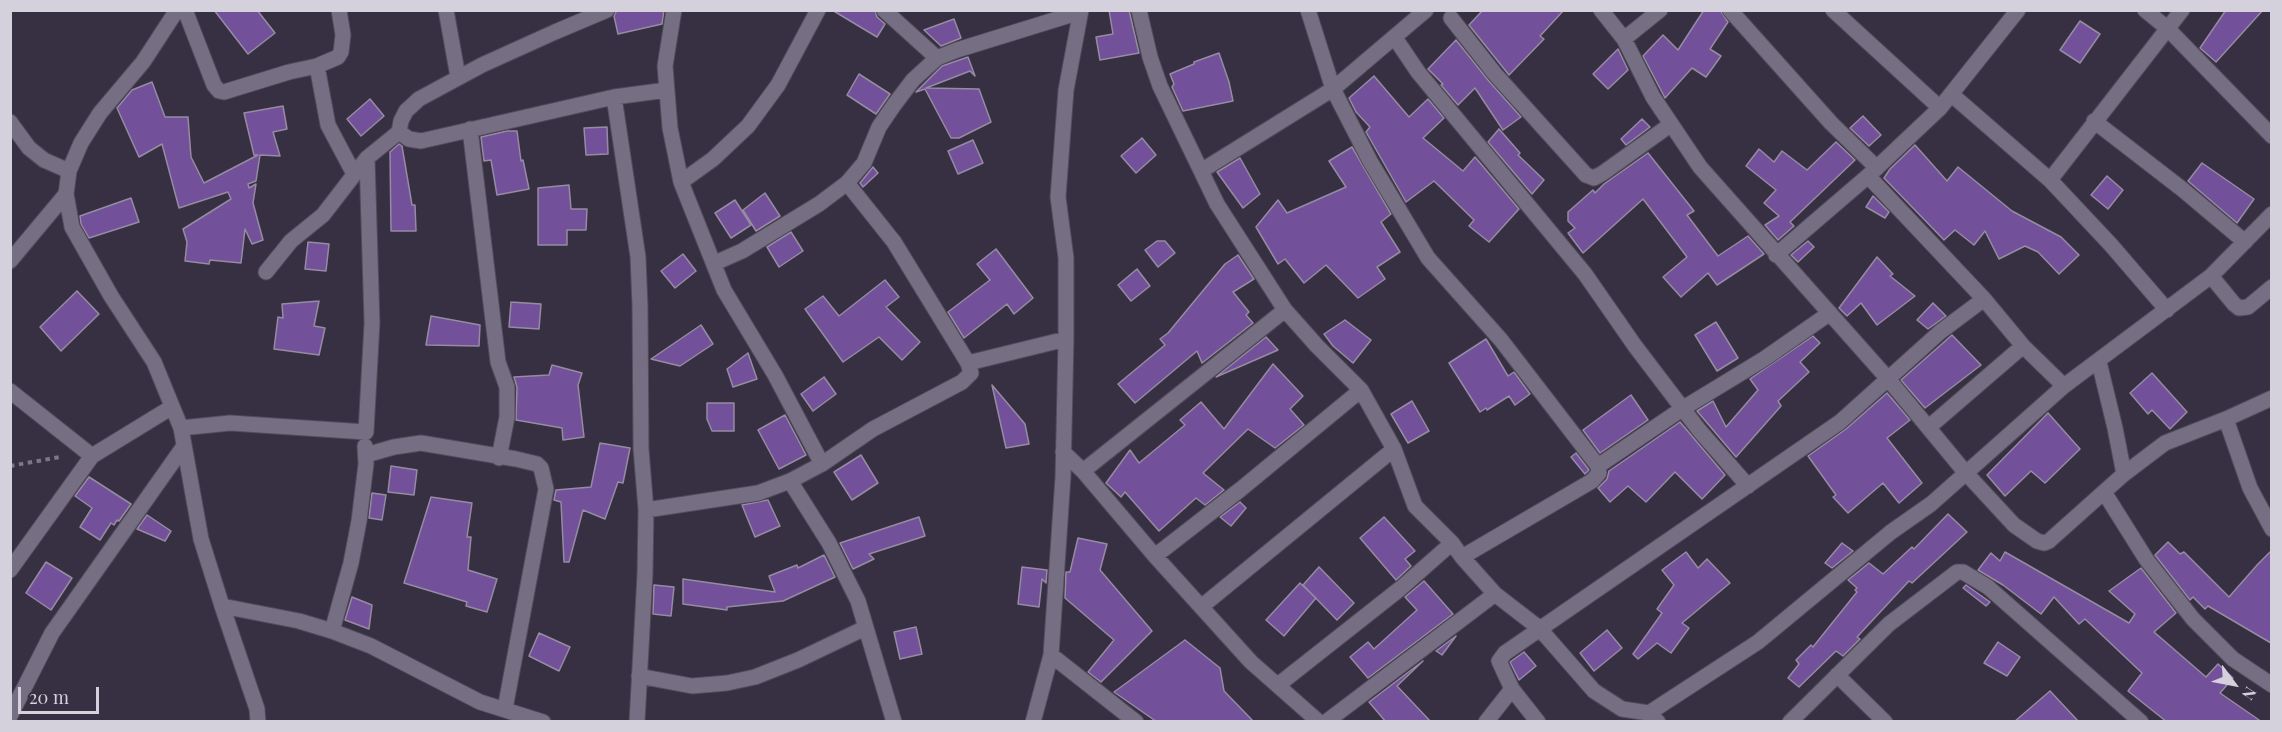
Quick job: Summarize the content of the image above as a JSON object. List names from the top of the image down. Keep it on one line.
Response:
{"scale_bar":"20 m","north":"bottom right"}
